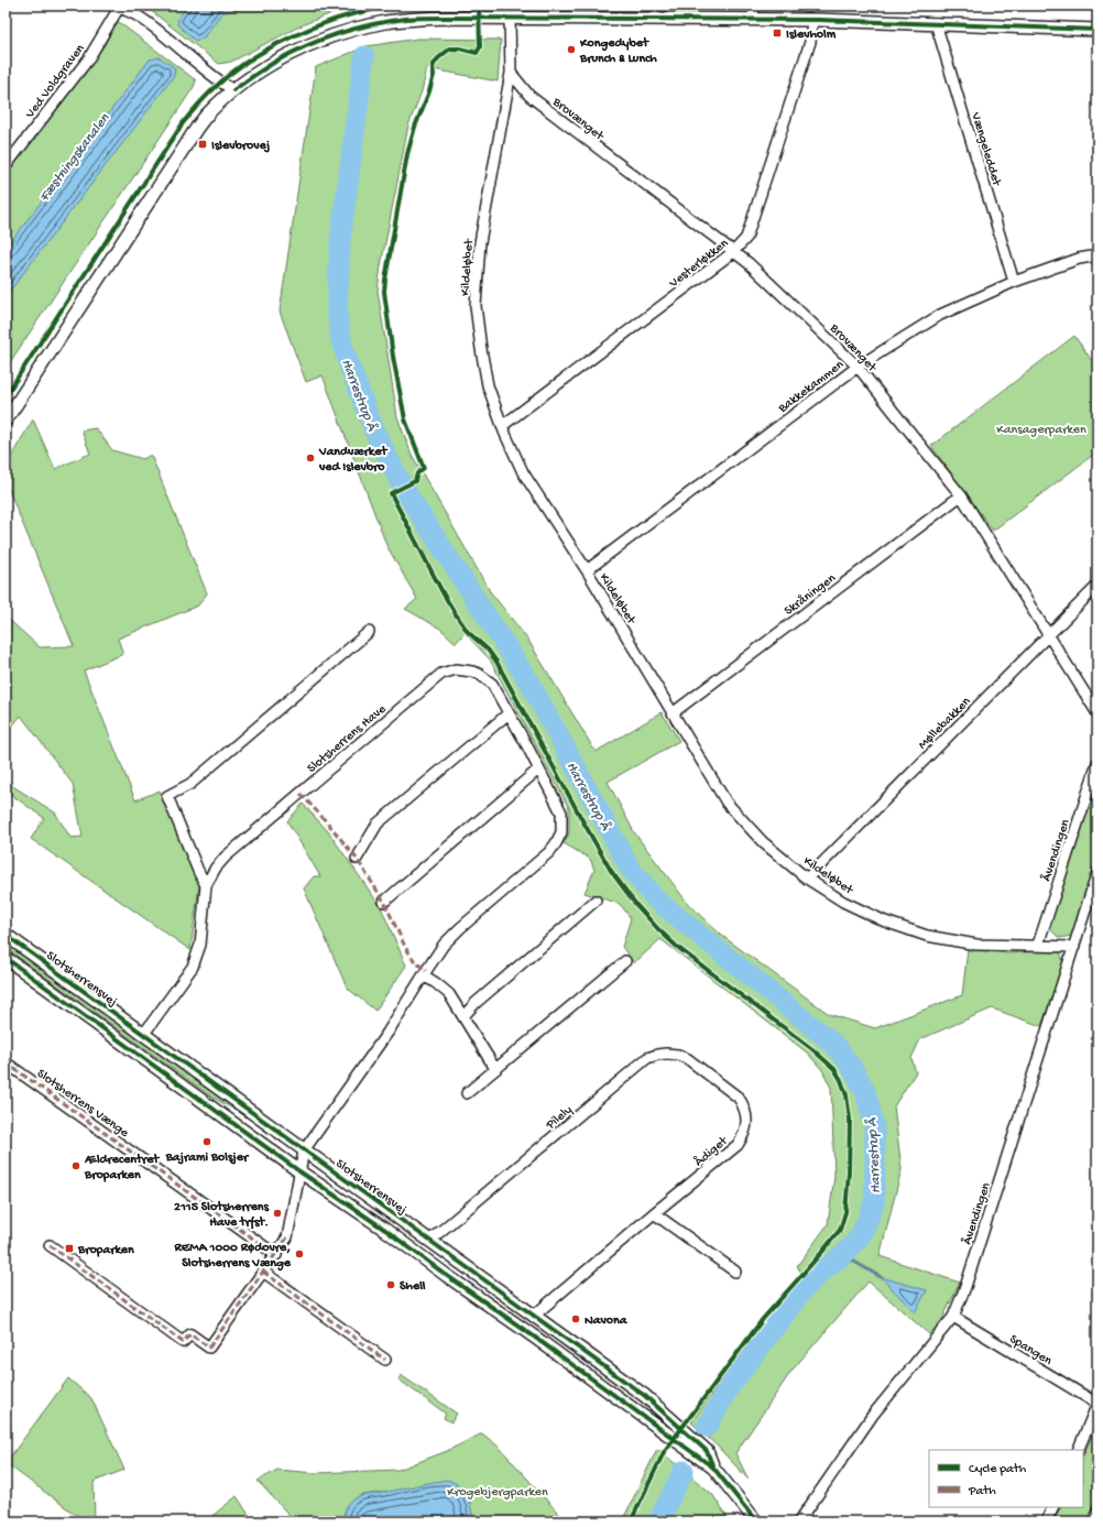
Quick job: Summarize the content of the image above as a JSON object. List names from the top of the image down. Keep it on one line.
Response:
{"streets":{"street":["Ved Voldgraven","Brovænget","Vængeleddet","Vesterløkken","Kildeløbet","Bakkekammen","Skråningen","Møllebakken","Slotsherrens Have","Åvendingen","Slotsherrensvej","Slotsherrens Vænge","Pilely","Ådiget","Spangen"]},"crossings":[["Brovænget","Vesterløkken"],["Brovænget","Kildeløbet"],["Brovænget","Bakkekammen"],["Brovænget","Skråningen"],["Brovænget","Møllebakken"],["Vængeleddet","Bakkekammen"],["Vesterløkken","Kildeløbet"],["Kildeløbet","Bakkekammen"],["Kildeløbet","Skråningen"],["Kildeløbet","Møllebakken"],["Kildeløbet","Åvendingen"],["Slotsherrens Have","Slotsherrensvej"],["Åvendingen","Spangen"],["Slotsherrensvej","Pilely"],["Slotsherrensvej","Ådiget"],["Pilely","Ådiget"]],"water":["Fæstningskanalen","Harrestrup Å"],"parks":["Kansagerparken","Krogebjergparken"],"places":{"transit":["Islevholm","Islevbrovej","Broparken"],"other":["Kongedybet Brunch & Lunch","Vandværket ved Islevbro","Bajrami Bolsjer","Ældrecentret Broparken","2115 Slotsherrens Have trfst.","REMA 1000 Rødovre, Slotsherrens Vænge","Shell","Navona"]},"legend":["Cycle path","Path"]}
